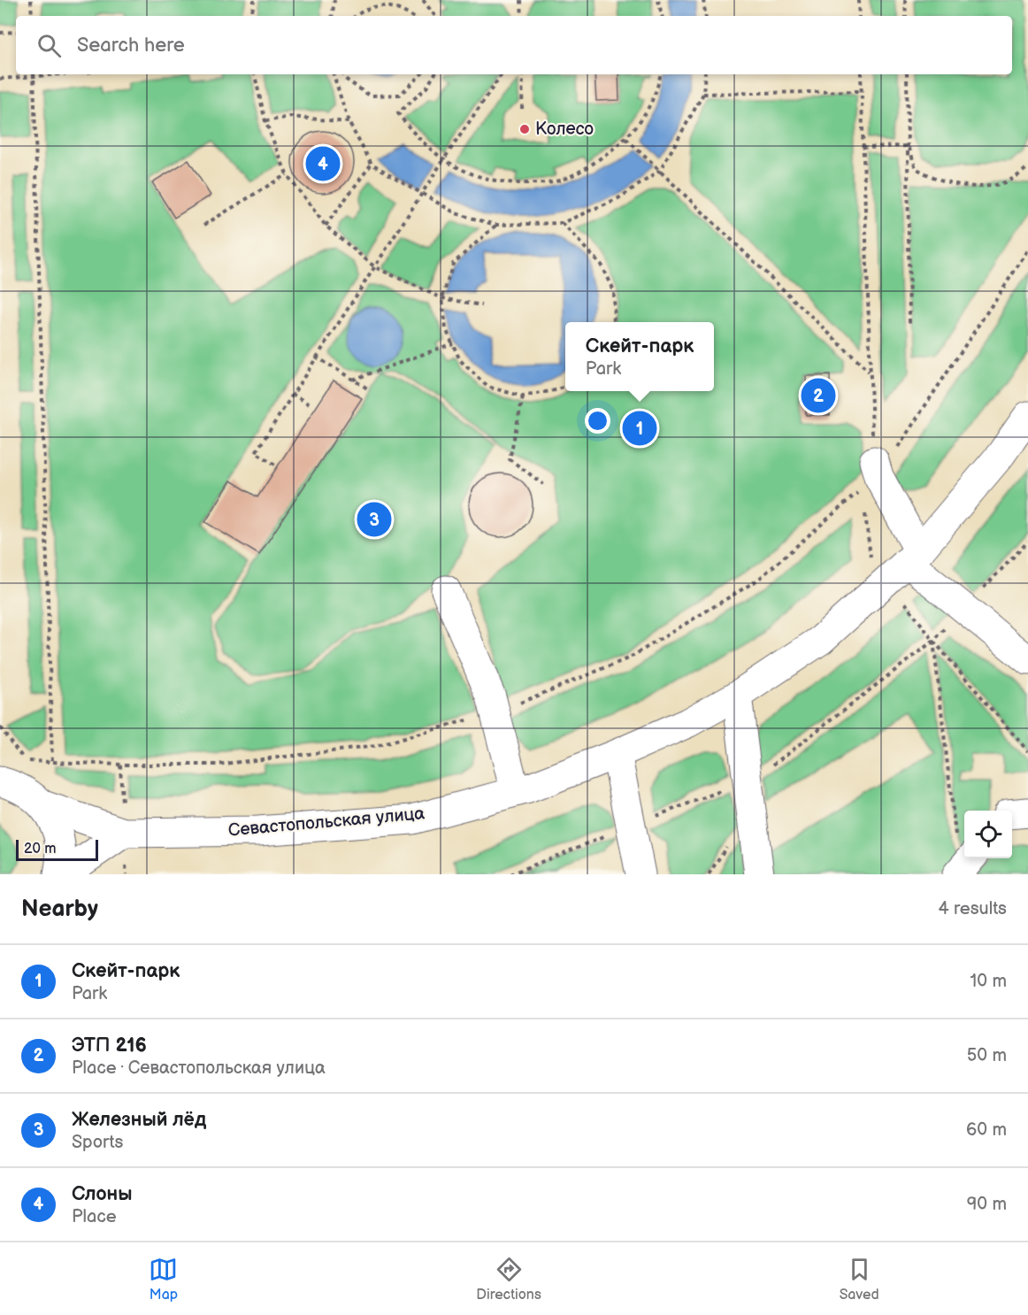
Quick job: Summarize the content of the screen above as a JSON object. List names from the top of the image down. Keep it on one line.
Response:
{"streets":{"main road":["Севастопольская улица"]},"places":["Колесо"],"scale_bar":"20 m","page":{"search":"Search here","pins":["4","2","1","3"],"popup":["Скейт-парк","Park"],"scale":"20 m","heading":["Nearby","4 results"],"list":[{"mark":"1","name":"Скейт-парк","note":"Park","value":"10 m"},{"mark":"2","name":"ЭТП 216","note":"Place · Севастопольская улица","value":"50 m"},{"mark":"3","name":"Железный лёд","note":"Sports","value":"60 m"},{"mark":"4","name":"Слоны","note":"Place","value":"90 m"}],"nav":["Map","Directions","Saved"]}}
